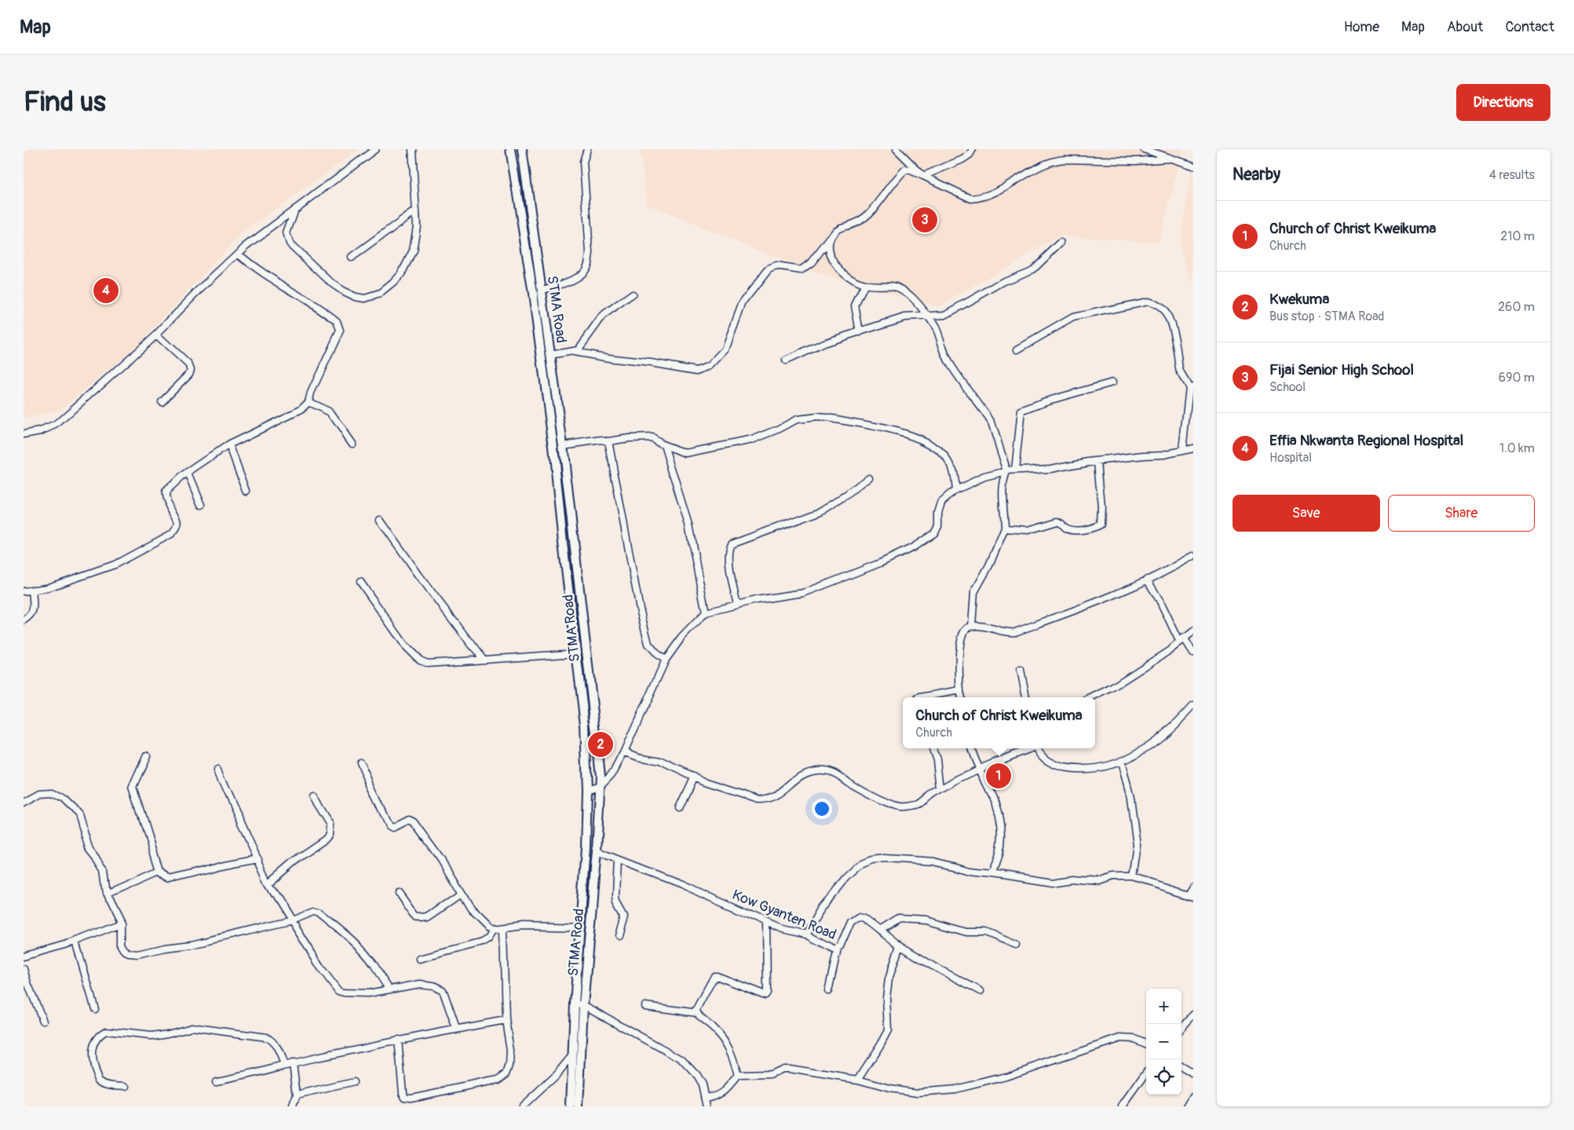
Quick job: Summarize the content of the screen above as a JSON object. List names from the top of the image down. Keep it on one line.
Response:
{"streets":{"main road":["STMA Road"],"street":["Kow Gyanten Road"]},"crossings":[["STMA Road","Kow Gyanten Road"]],"page":{"header":"Map","nav":["Home","Map","About","Contact"],"buttons":["Directions",["Save","Share"]],"title":"Find us","heading":["Nearby","4 results"],"list":[{"mark":"1","name":"Church of Christ Kweikuma","note":"Church","value":"210 m"},{"mark":"2","name":"Kwekuma","note":"Bus stop · STMA Road","value":"260 m"},{"mark":"3","name":"Fijai Senior High School","note":"School","value":"690 m"},{"mark":"4","name":"Effia Nkwanta Regional Hospital","note":"Hospital","value":"1.0 km"}],"pins":["3","4","2","1"],"popup":["Church of Christ Kweikuma","Church"],"map_buttons":["+","−"]}}
